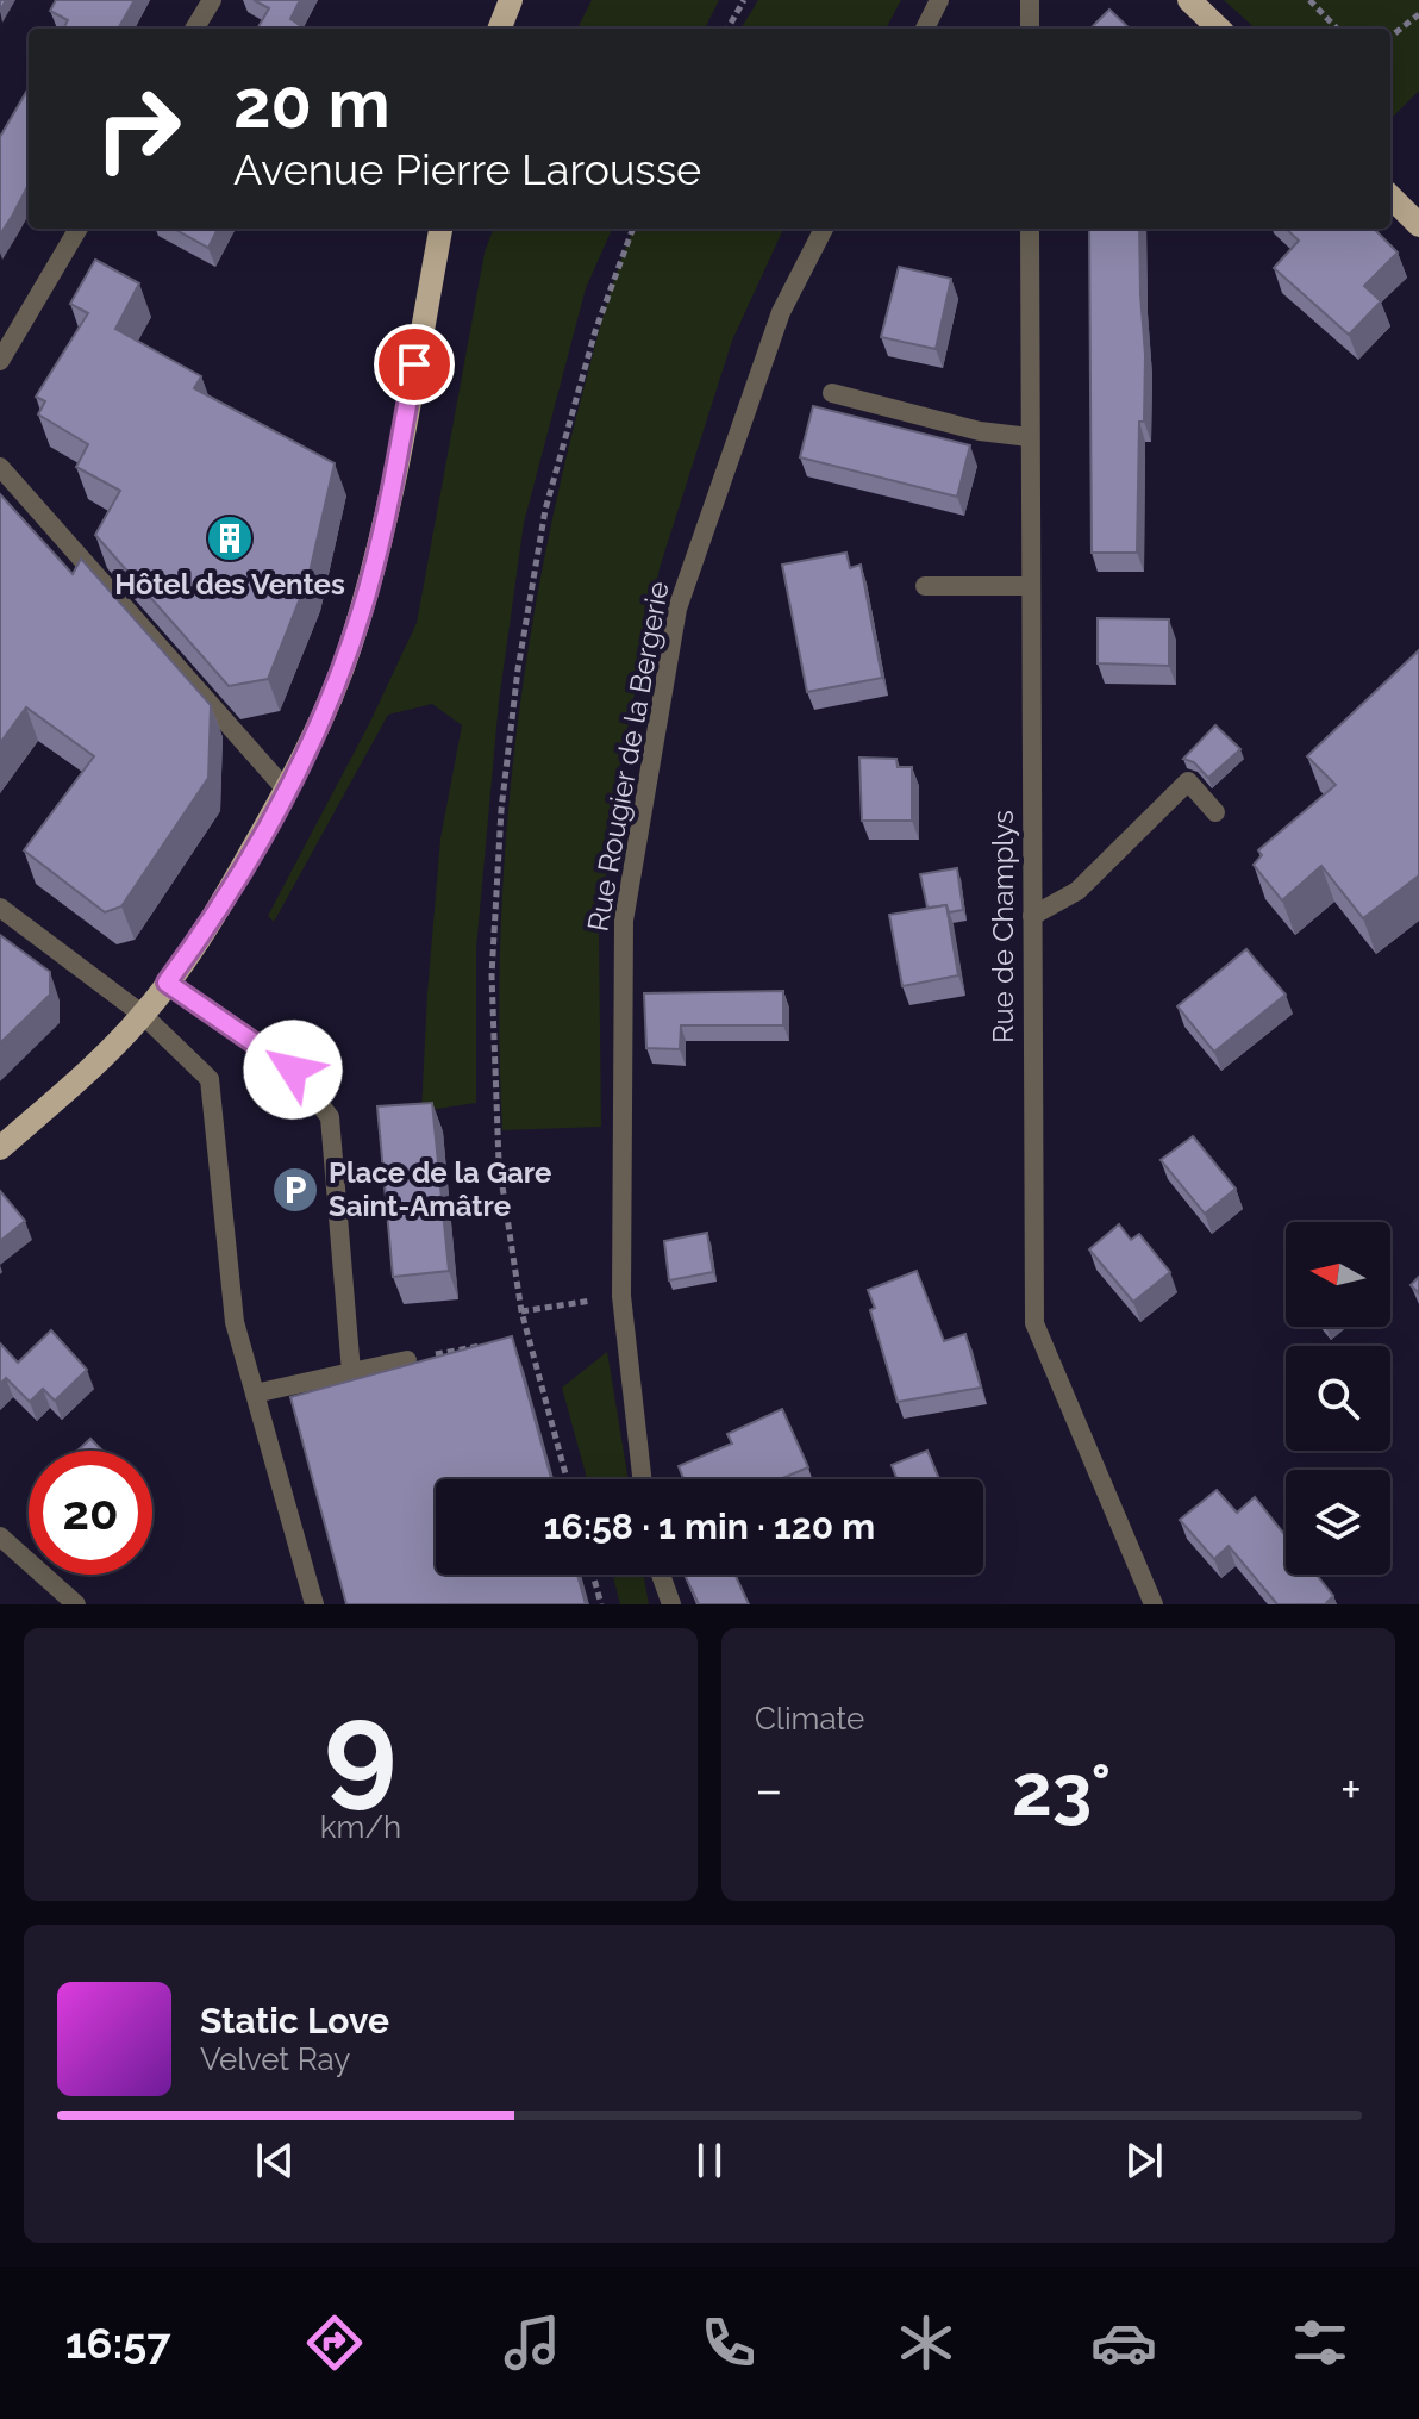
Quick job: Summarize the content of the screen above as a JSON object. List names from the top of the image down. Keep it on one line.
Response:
{"streets":{"street":["Rue Rougier de la Bergerie","Rue de Champlys"]},"places":{"building":["Hôtel des Ventes"],"parking":["Place de la Gare Saint-Amâtre"]},"north":"left","page":{"turn":["20 m","Avenue Pierre Larousse"],"limit":"20","trip":"16:58 · 1 min · 120 m","tile":[["9","km/h"],"Climate"],"heat":["−","23°","+"],"song":["Static Love","Velvet Ray"],"tabs":"16:57"}}
